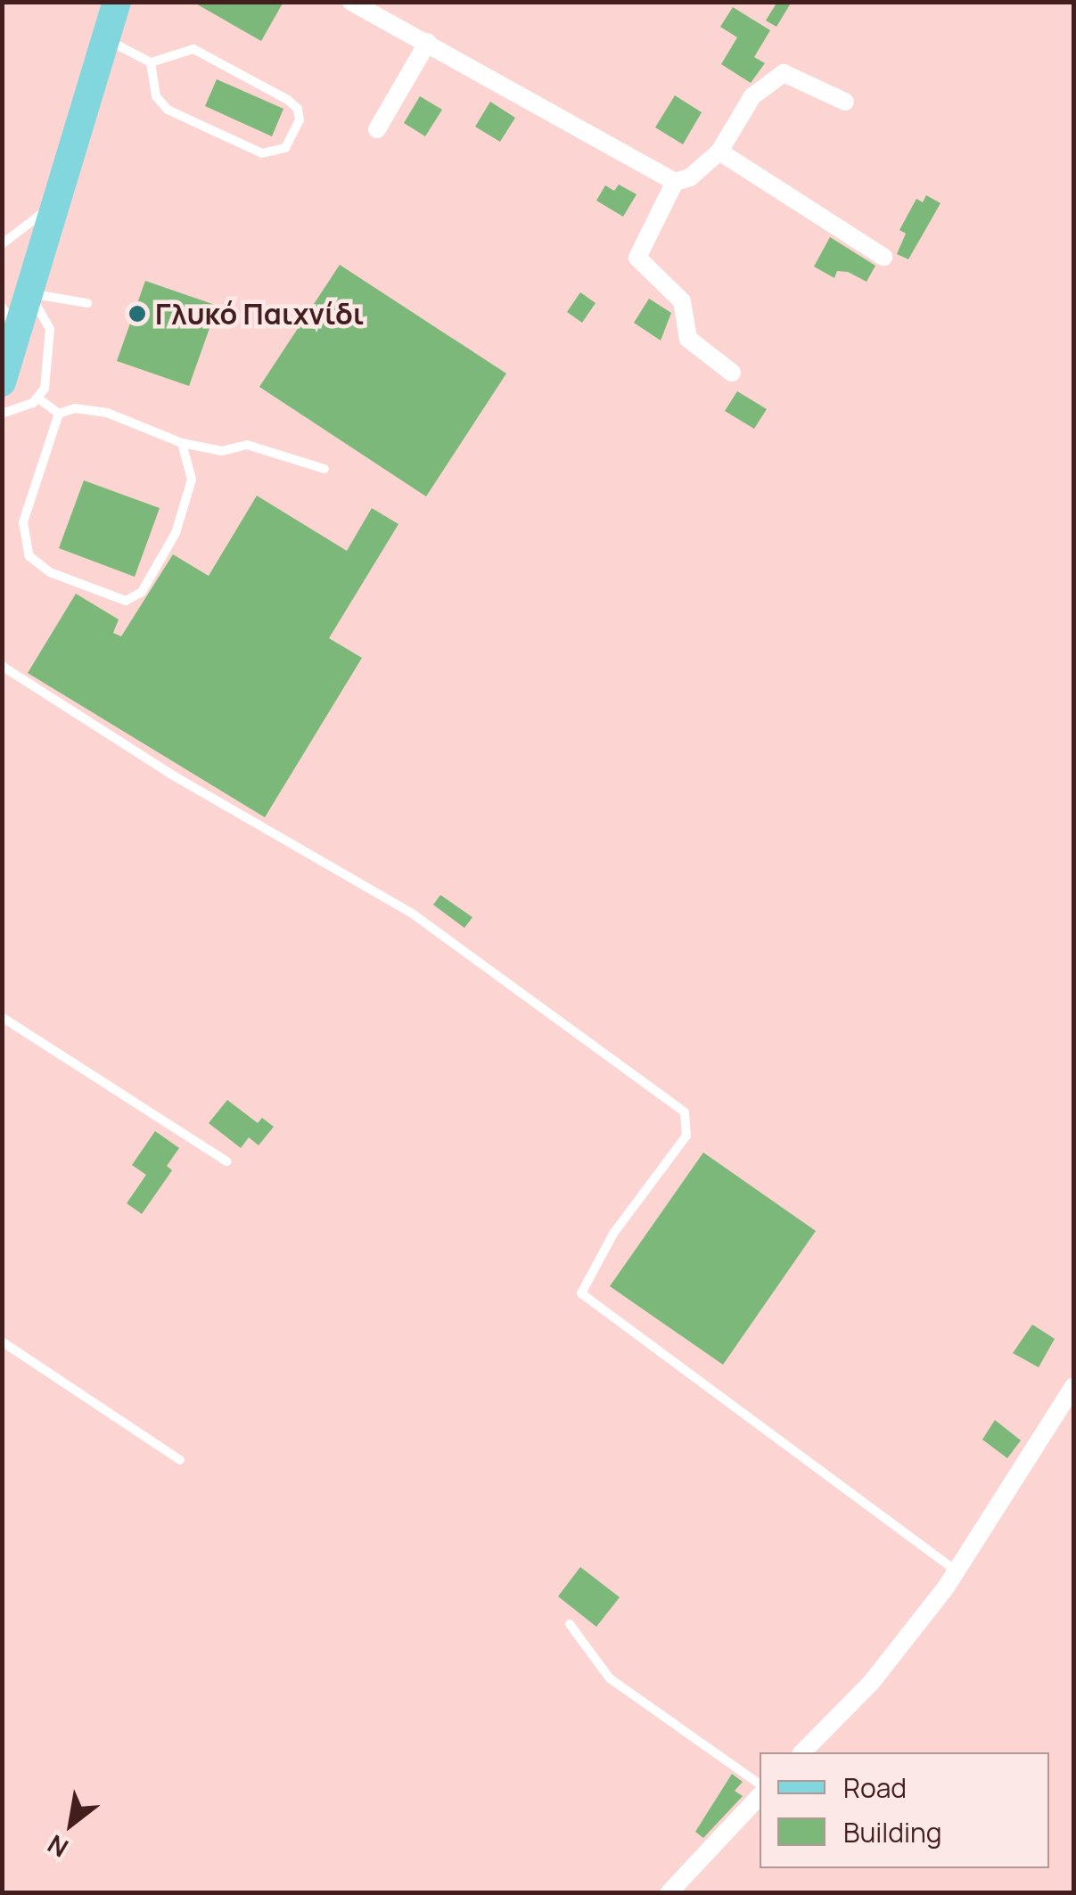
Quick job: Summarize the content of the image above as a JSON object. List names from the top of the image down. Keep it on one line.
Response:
{"places":["Γλυκό Παιχνίδι"],"legend":["Road","Building"],"north":"bottom left"}
